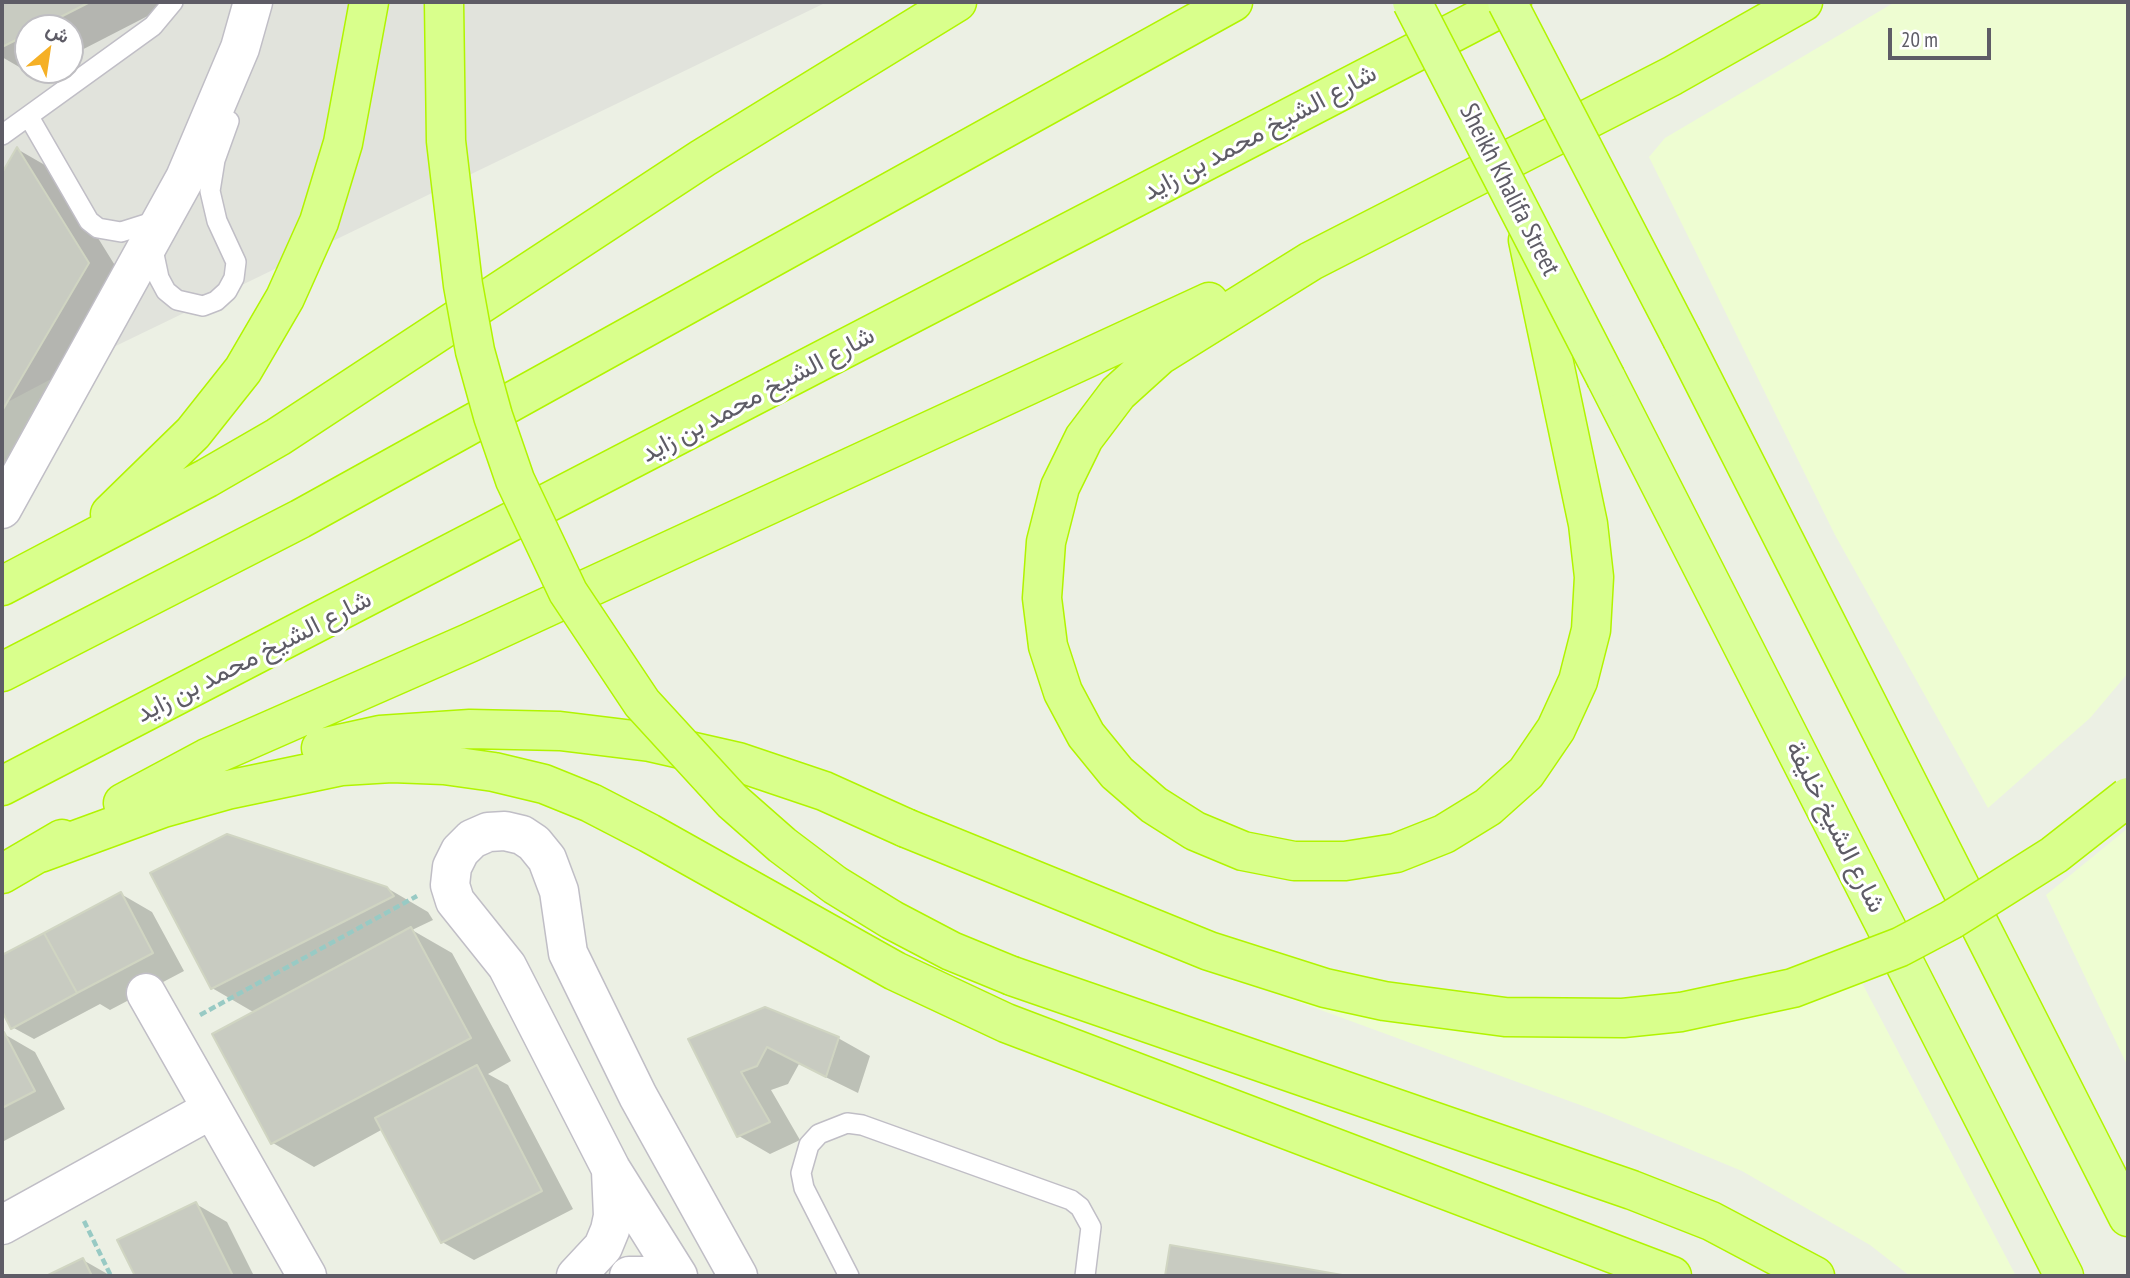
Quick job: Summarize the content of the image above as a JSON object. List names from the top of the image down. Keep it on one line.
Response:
{"streets":{"highway":["شارع الشيخ محمد بن زايد","Sheikh Khalifa Street","شارع الشيخ خليفة"]},"crossings":[["Sheikh Khalifa Street","شارع الشيخ خليفة"]],"scale_bar":"20 m","north":"top right"}
